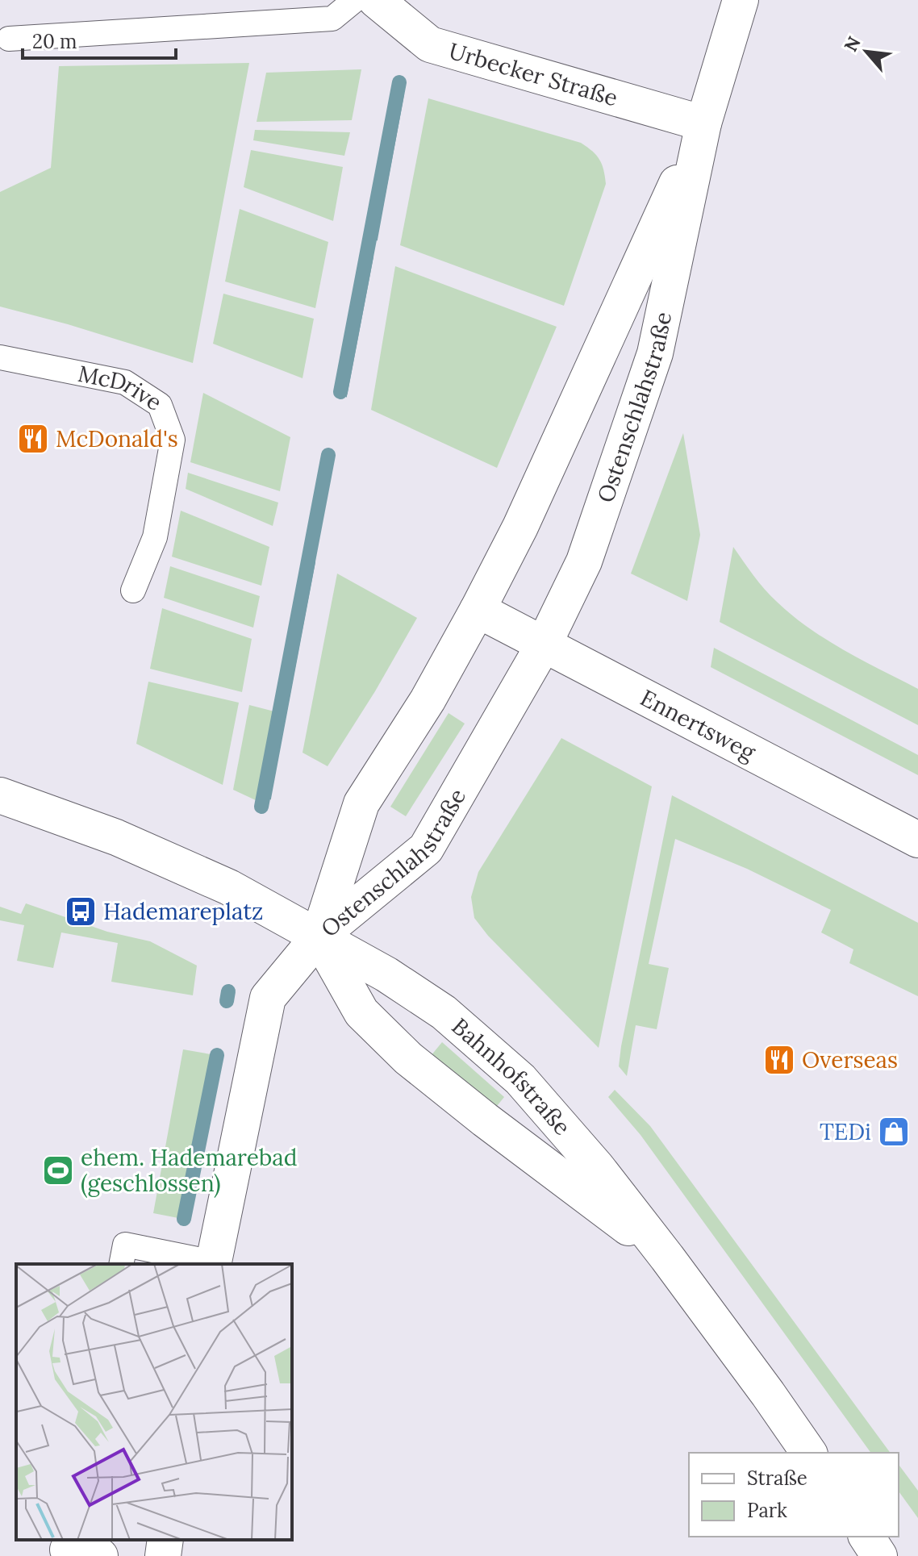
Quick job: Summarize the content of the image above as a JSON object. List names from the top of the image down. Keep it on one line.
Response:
{"streets":{"street":["Urbecker Straße","Ostenschlahstraße","Ennertsweg","Bahnhofstraße"],"lane":["McDrive"]},"crossings":[["Urbecker Straße","Ostenschlahstraße"],["Ostenschlahstraße","Ennertsweg"],["Ostenschlahstraße","Bahnhofstraße"]],"places":{"restaurant":["McDonald's","Overseas"],"bus stop":["Hademareplatz"],"shop":["TEDi"],"sports":["ehem. Hademarebad (geschlossen)"]},"legend":["Straße","Park"],"scale_bar":"20 m","north":"top left"}
